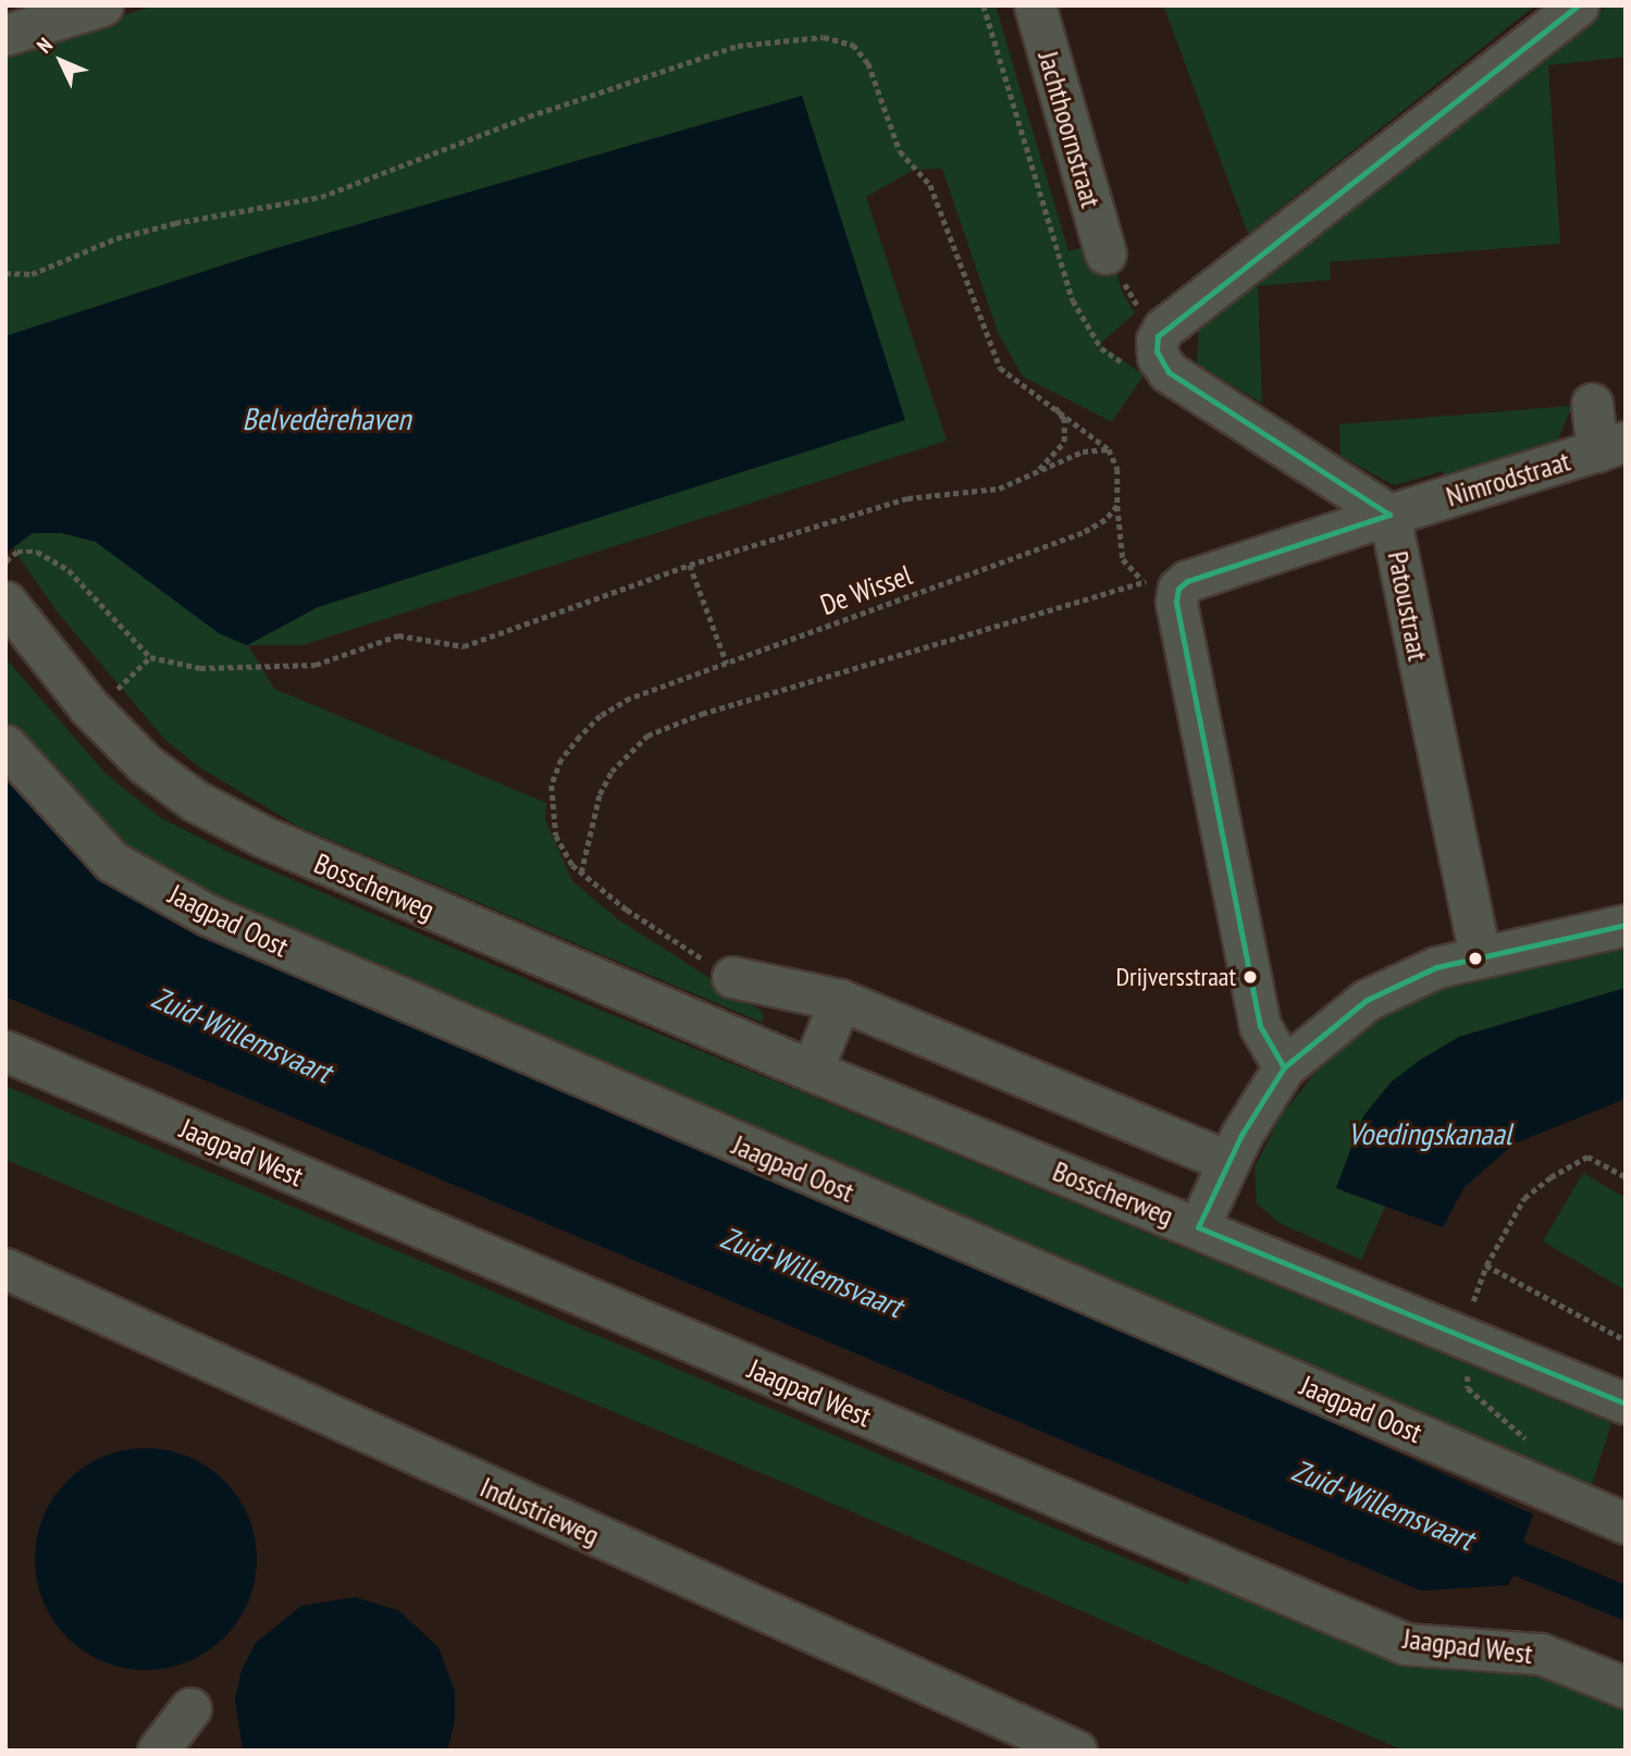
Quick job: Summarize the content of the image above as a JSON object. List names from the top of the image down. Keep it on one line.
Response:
{"streets":{"street":["Jachthoornstraat","Nimrodstraat","Patoustraat","Bosscherweg","Jaagpad Oost","Jaagpad West","Industrieweg"],"path":["De Wissel"]},"crossings":[["Nimrodstraat","Patoustraat"]],"water":["Belvedèrehaven","Zuid-Willemsvaart","Voedingskanaal"],"places":["Drijversstraat"],"north":"top left"}
